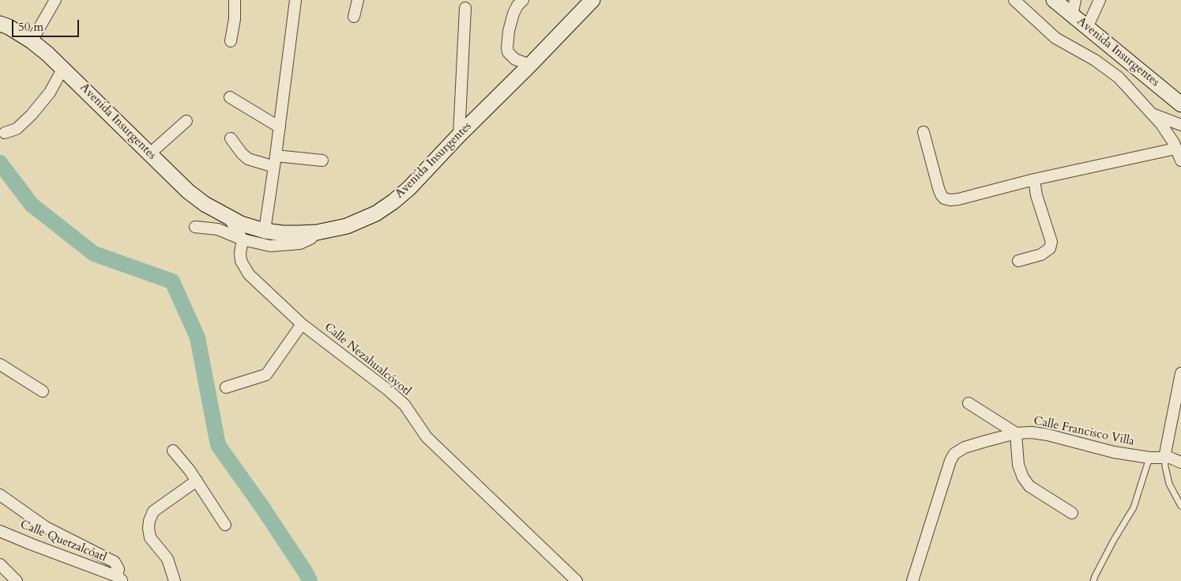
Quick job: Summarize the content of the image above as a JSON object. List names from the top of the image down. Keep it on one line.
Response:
{"streets":{"main road":["Avenida Insurgentes"],"street":["Calle Nezahualcóyotl","Calle Francisco Villa","Calle Quetzalcóatl"]},"scale_bar":"50 m"}
